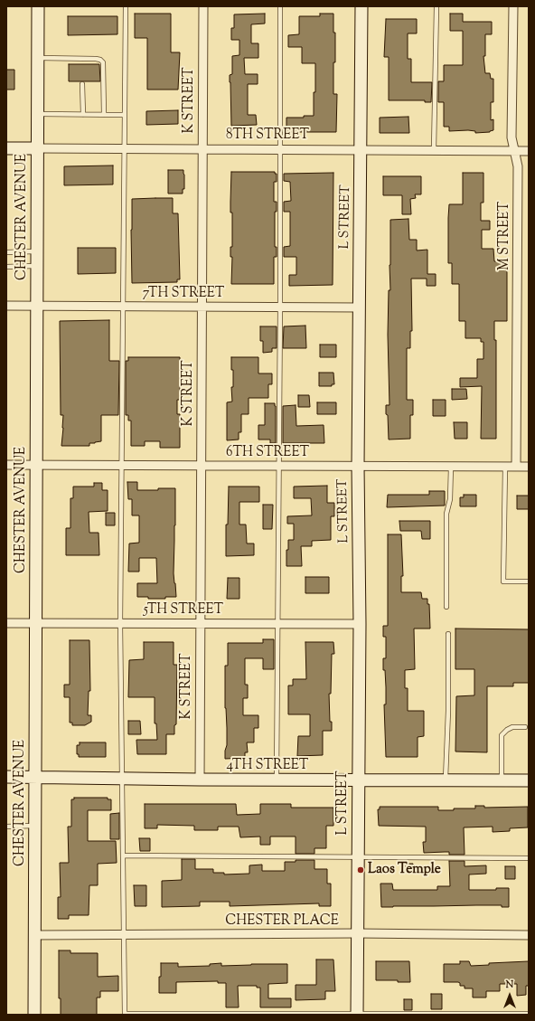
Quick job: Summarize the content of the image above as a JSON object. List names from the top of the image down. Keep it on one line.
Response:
{"streets":{"street":["K STREET","8TH STREET","CHESTER AVENUE","L STREET","M STREET","7TH STREET","6TH STREET","5TH STREET","4TH STREET","CHESTER PLACE"]},"crossings":[["K STREET","8TH STREET"],["K STREET","7TH STREET"],["K STREET","6TH STREET"],["K STREET","5TH STREET"],["K STREET","4TH STREET"],["8TH STREET","CHESTER AVENUE"],["8TH STREET","L STREET"],["8TH STREET","M STREET"],["CHESTER AVENUE","7TH STREET"],["CHESTER AVENUE","6TH STREET"],["CHESTER AVENUE","5TH STREET"],["CHESTER AVENUE","4TH STREET"],["CHESTER AVENUE","CHESTER PLACE"],["L STREET","7TH STREET"],["L STREET","6TH STREET"],["L STREET","5TH STREET"],["L STREET","4TH STREET"],["L STREET","CHESTER PLACE"],["M STREET","6TH STREET"]],"places":["Laos Temple"],"north":"top"}
